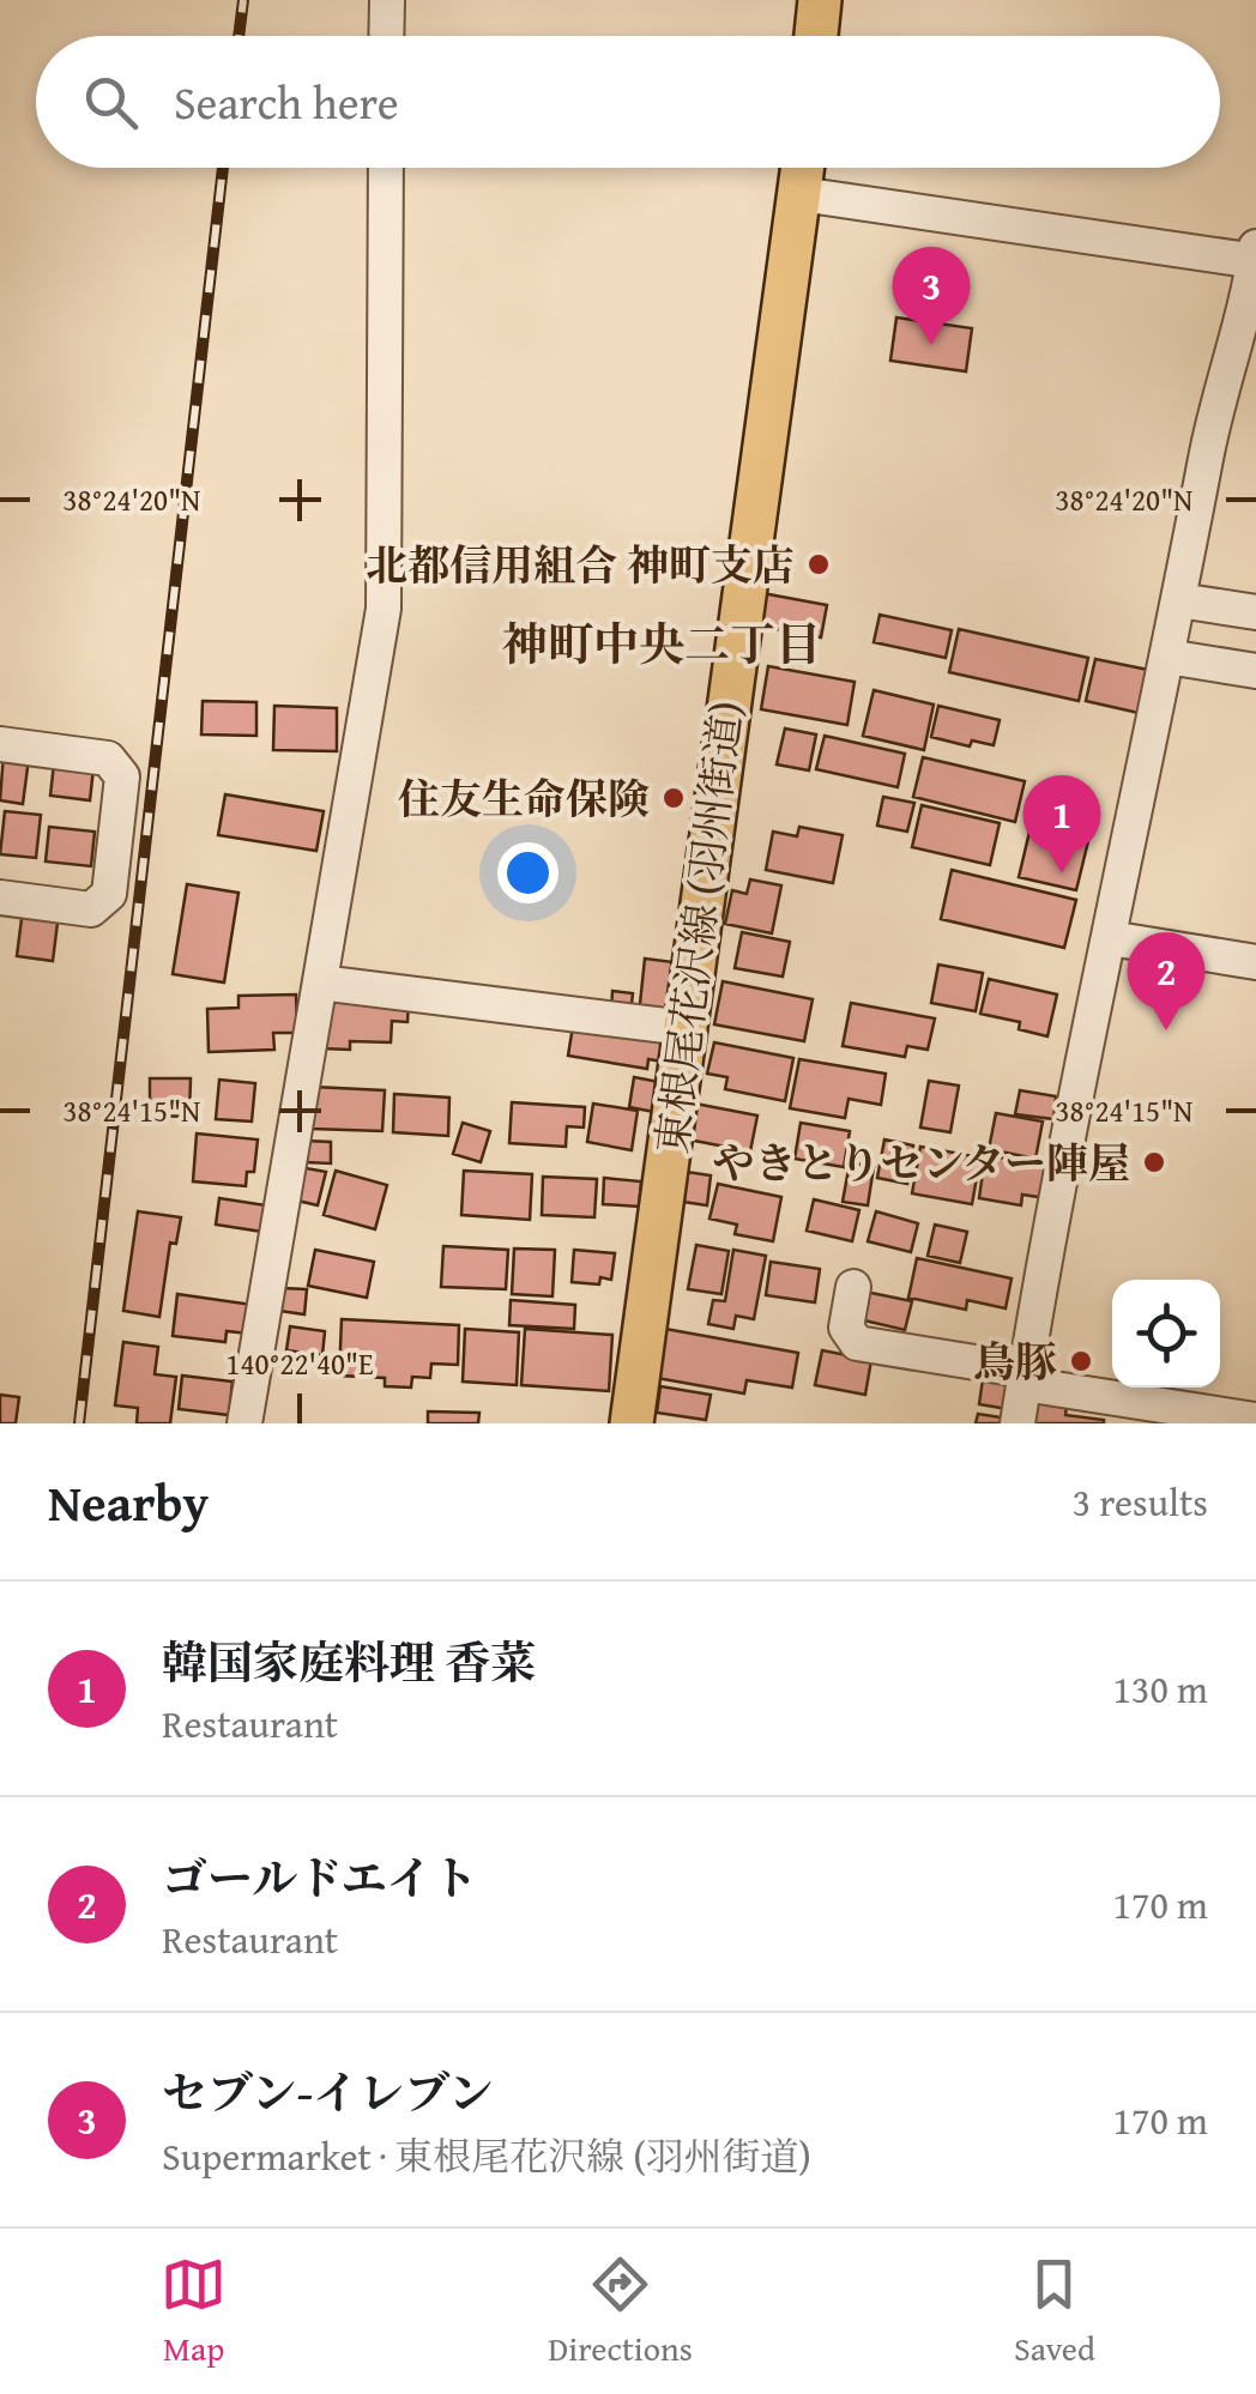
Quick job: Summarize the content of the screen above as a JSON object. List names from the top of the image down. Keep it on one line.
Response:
{"streets":{"main road":["東根尾花沢線 (羽州街道)"]},"districts":["神町中央二丁目"],"places":["北都信用組合 神町支店","住友生命保険","やきとりセンター陣屋","鳥豚"],"page":{"search":"Search here","pins":["3","1","2"],"heading":["Nearby","3 results"],"list":[{"mark":"1","name":"韓国家庭料理 香菜","note":"Restaurant","value":"130 m"},{"mark":"2","name":"ゴールドエイト","note":"Restaurant","value":"170 m"},{"mark":"3","name":"セブン-イレブン","note":"Supermarket · 東根尾花沢線 (羽州街道)","value":"170 m"}],"nav":["Map","Directions","Saved"]},"coordinates":["38°24'20\"N","38°24'15\"N","140°22'40\"E"]}
